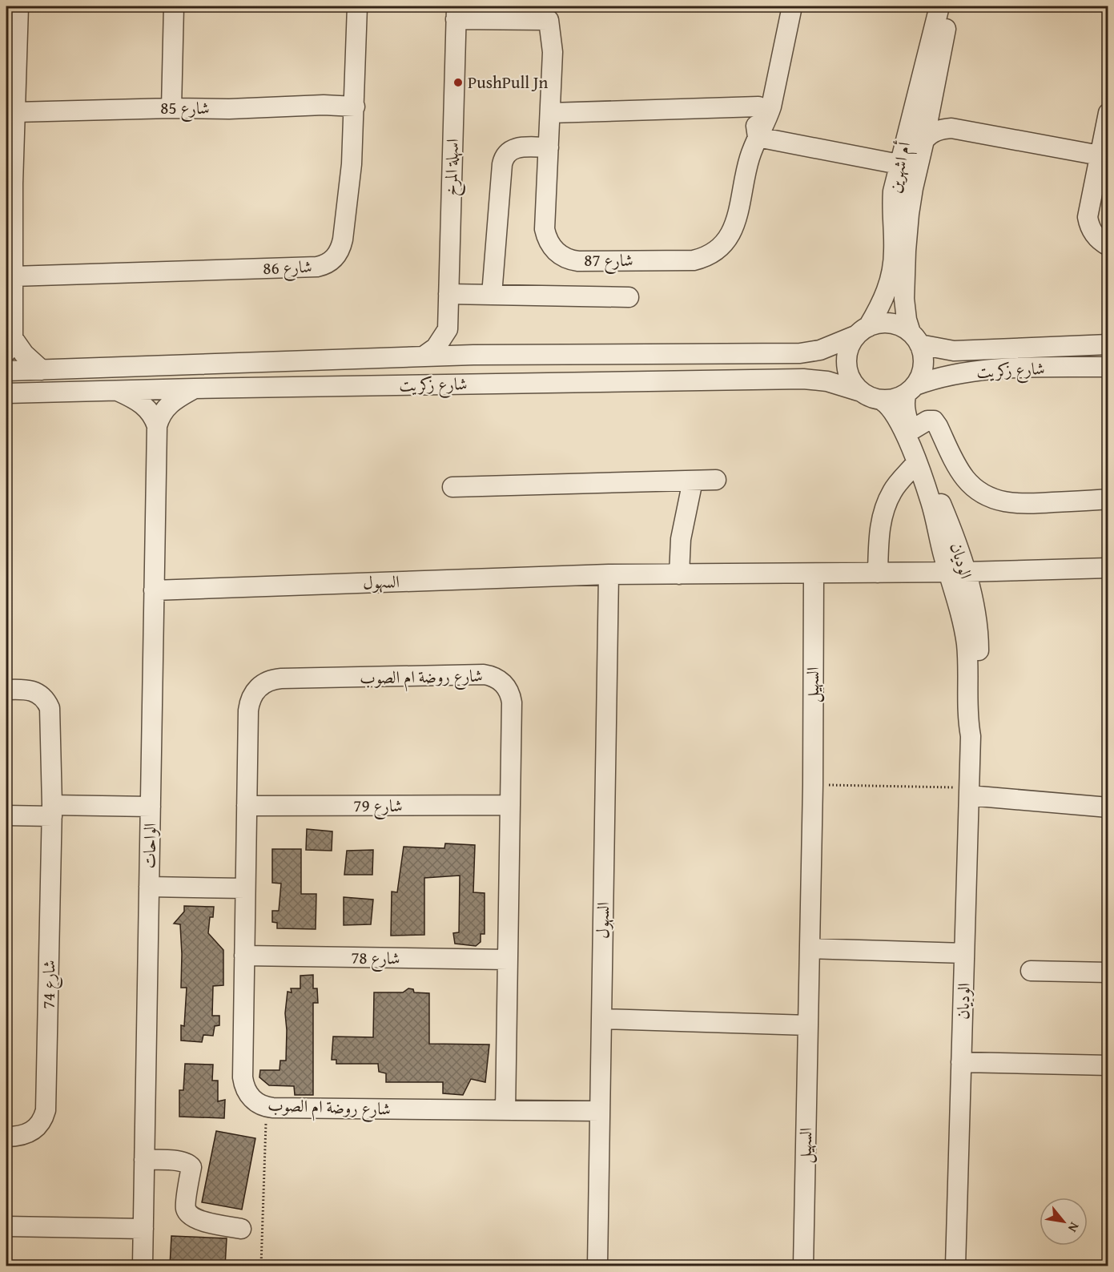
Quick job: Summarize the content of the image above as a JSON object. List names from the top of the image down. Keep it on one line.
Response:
{"streets":{"street":["شارع 85","اسهلة المرخ","أم اشهرين","شارع 87","شارع 86","شارع زكريت","الوديان","السهول","شارع روضة ام الصوب","السهيل","شارع 79","الواحات","شارع 78","شارع 74"]},"crossings":[["شارع 85","شارع 86"],["اسهلة المرخ","شارع 87"],["أم اشهرين","شارع زكريت"],["أم اشهرين","الوديان"],["شارع زكريت","الوديان"],["شارع زكريت","الواحات"],["السهول","شارع روضة ام الصوب"],["السهول","السهيل"],["السهول","الواحات"],["شارع روضة ام الصوب","شارع 79"],["شارع روضة ام الصوب","شارع 78"]],"places":["PushPull Jn"],"north":"bottom right"}
